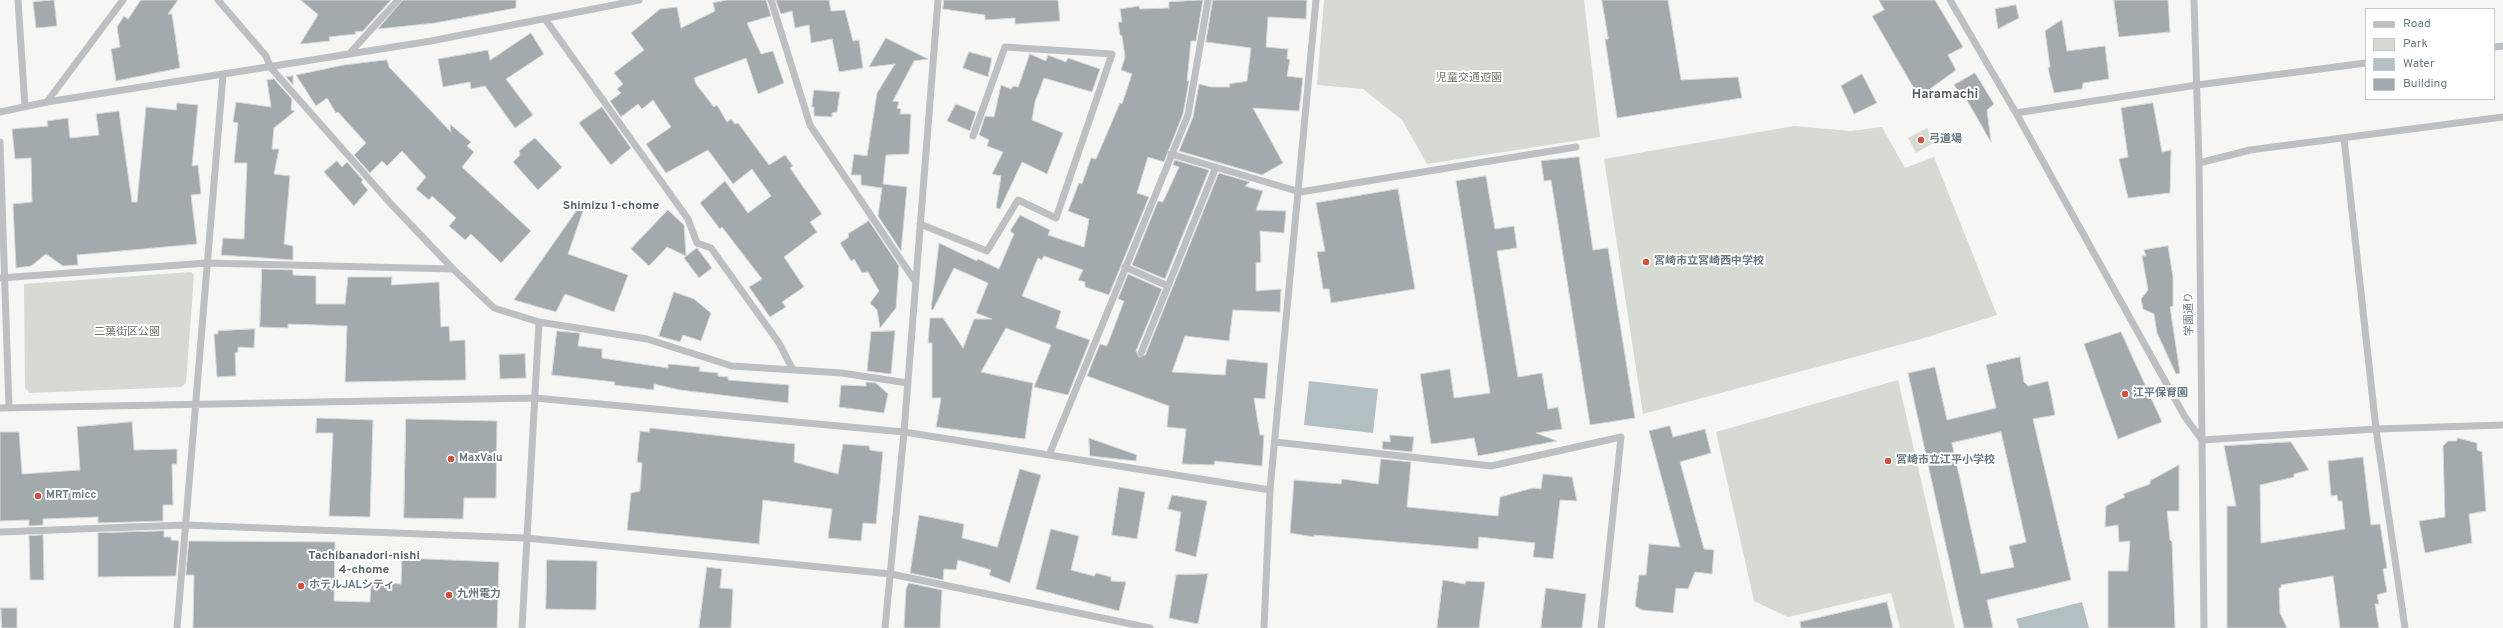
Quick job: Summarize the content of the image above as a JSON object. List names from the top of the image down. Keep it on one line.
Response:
{"streets":{"street":["学園通り"]},"districts":["Haramachi","Shimizu 1-chome","Tachibanadori-nishi 4-chome"],"parks":["児童交通遊園","二葉街区公園"],"places":["弓道場","宮崎市立宮崎西中学校","江平保育園","MaxValu","宮崎市立江平小学校","MRT micc","ホテルJALシティ","九州電力"],"legend":["Road","Park","Water","Building"]}
